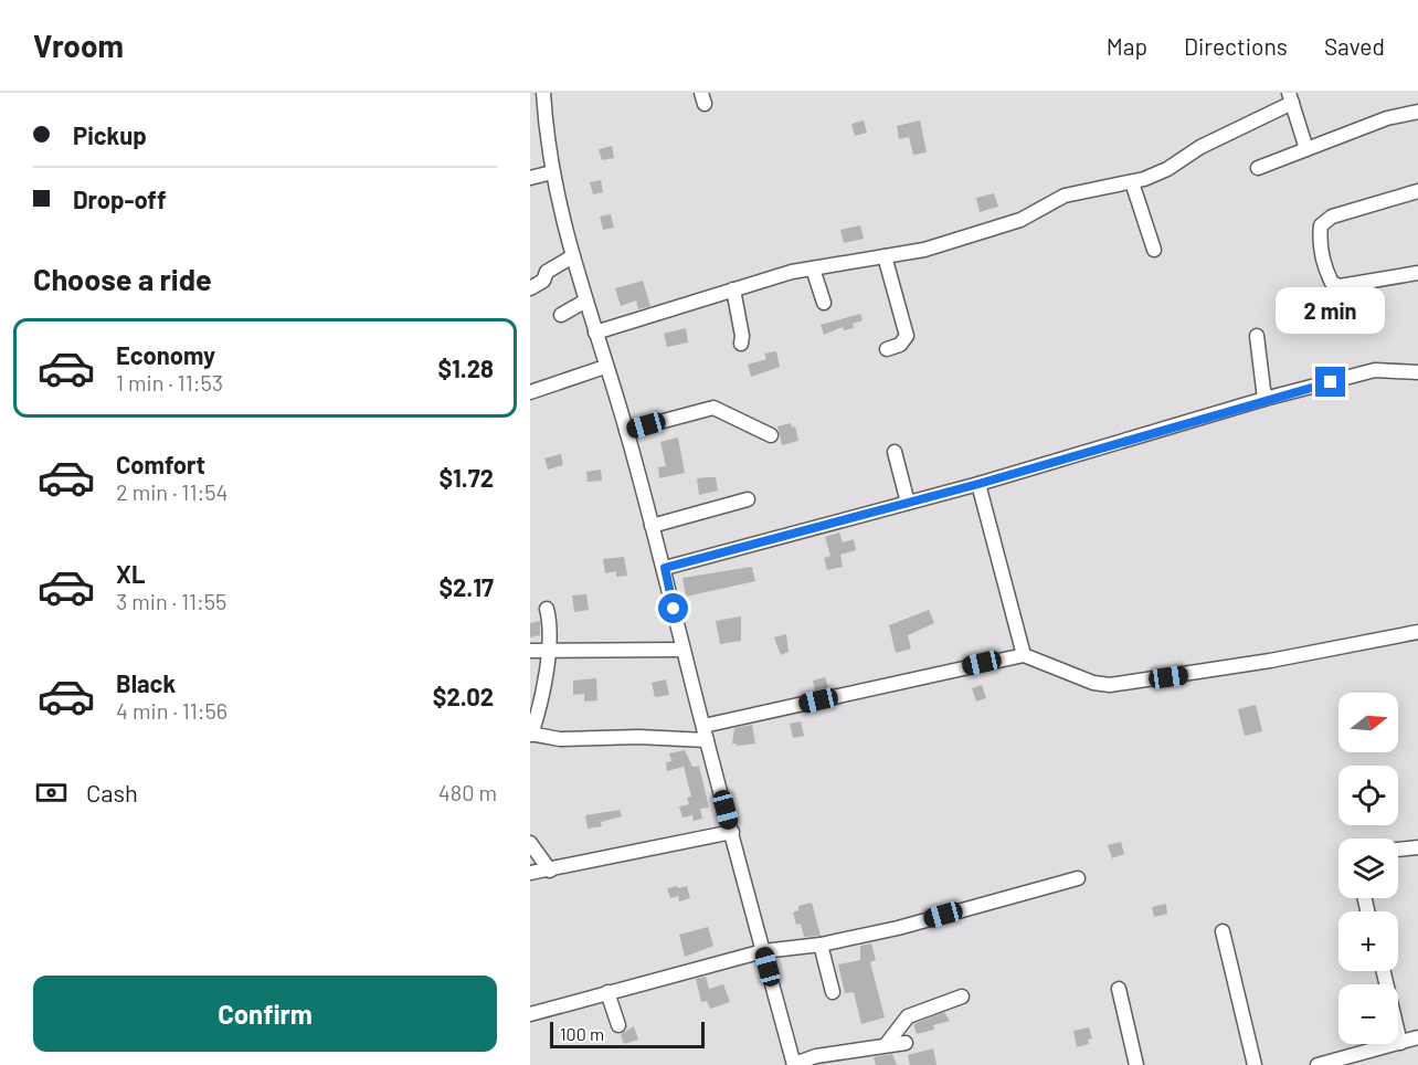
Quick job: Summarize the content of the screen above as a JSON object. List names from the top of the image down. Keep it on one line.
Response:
{"scale_bar":"100 m","north":"right","page":{"header":"Vroom","nav":["Map","Directions","Saved"],"banner":["Pickup","Drop-off"],"heading":"Choose a ride","bubble":"2 min","list":[{"name":"Economy","note":"1 min · 11:53","value":"$1.28"},{"name":"Comfort","note":"2 min · 11:54","value":"$1.72"},{"name":"XL","note":"3 min · 11:55","value":"$2.17"},{"name":"Black","note":"4 min · 11:56","value":"$2.02"}],"map_buttons":["+","−"],"pay":["Cash","480 m"],"buttons":"Confirm","scale":"100 m"}}
